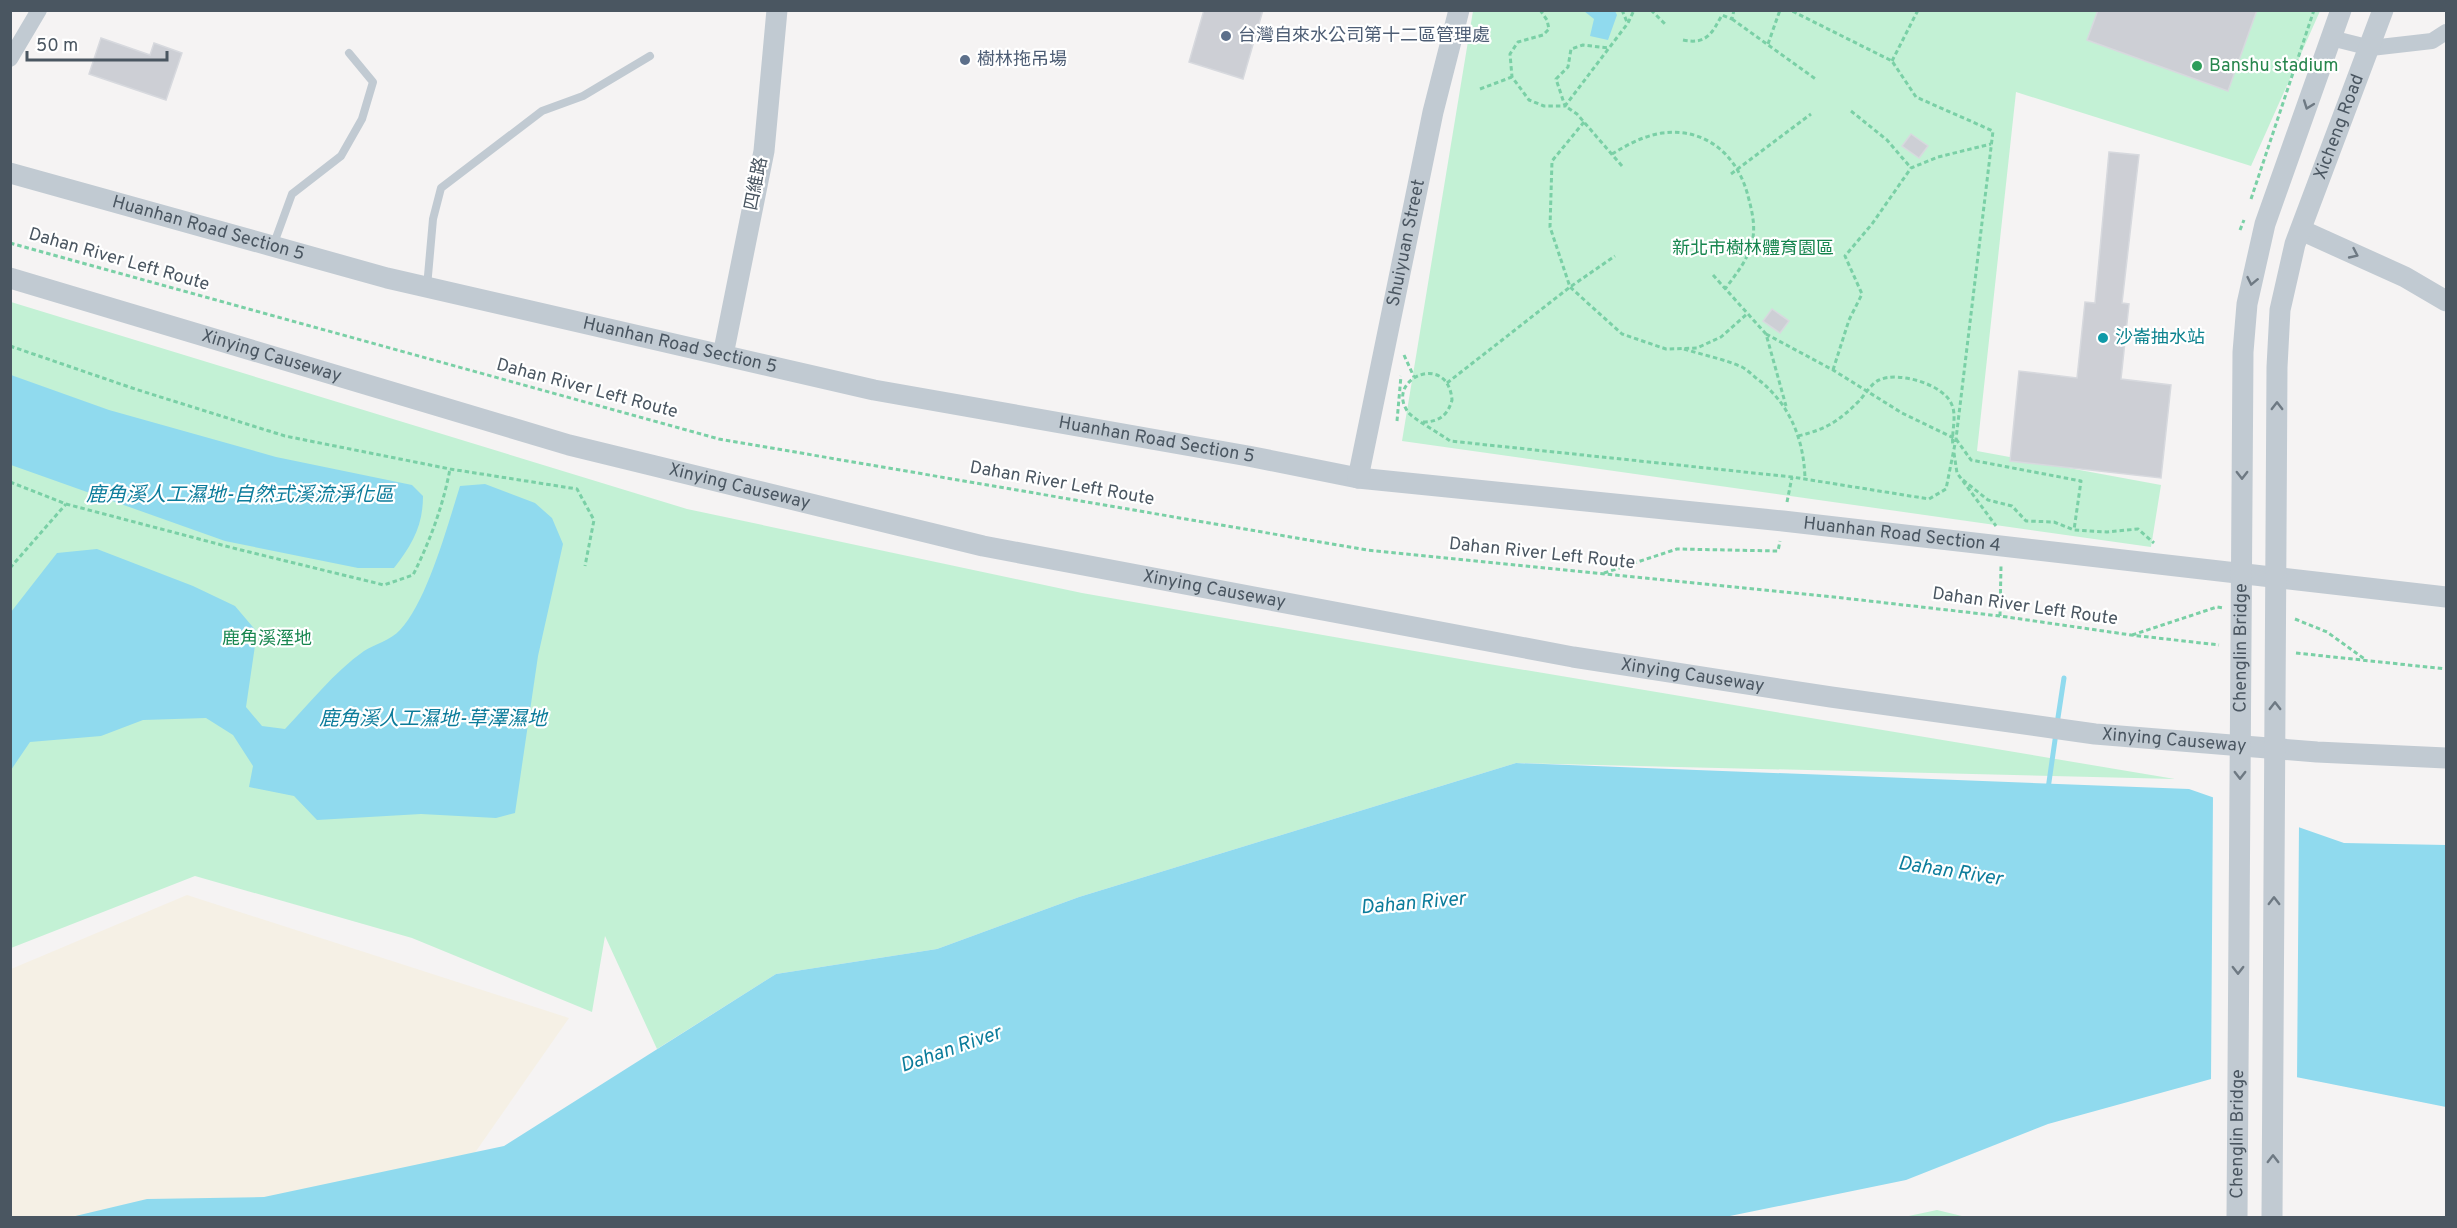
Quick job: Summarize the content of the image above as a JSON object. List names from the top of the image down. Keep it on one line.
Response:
{"streets":{"street":["Xicheng Road","四維路","Huanhan Road Section 5","Shuiyuan Street","Xinying Causeway","Huanhan Road Section 4","Chenglin Bridge"],"path":["Dahan River Left Route"]},"crossings":[["Xicheng Road","Chenglin Bridge"],["四維路","Huanhan Road Section 5"],["Huanhan Road Section 5","Shuiyuan Street"],["Huanhan Road Section 5","Huanhan Road Section 4"],["Shuiyuan Street","Huanhan Road Section 4"]],"water":["鹿角溪人工濕地-自然式溪流淨化區","鹿角溪人工濕地-草澤濕地","Dahan River"],"parks":["新北市樹林體育園區","鹿角溪溼地"],"places":["台灣自來水公司第十二區管理處","樹林拖吊場","Banshu stadium","沙崙抽水站"],"scale_bar":"50 m"}
